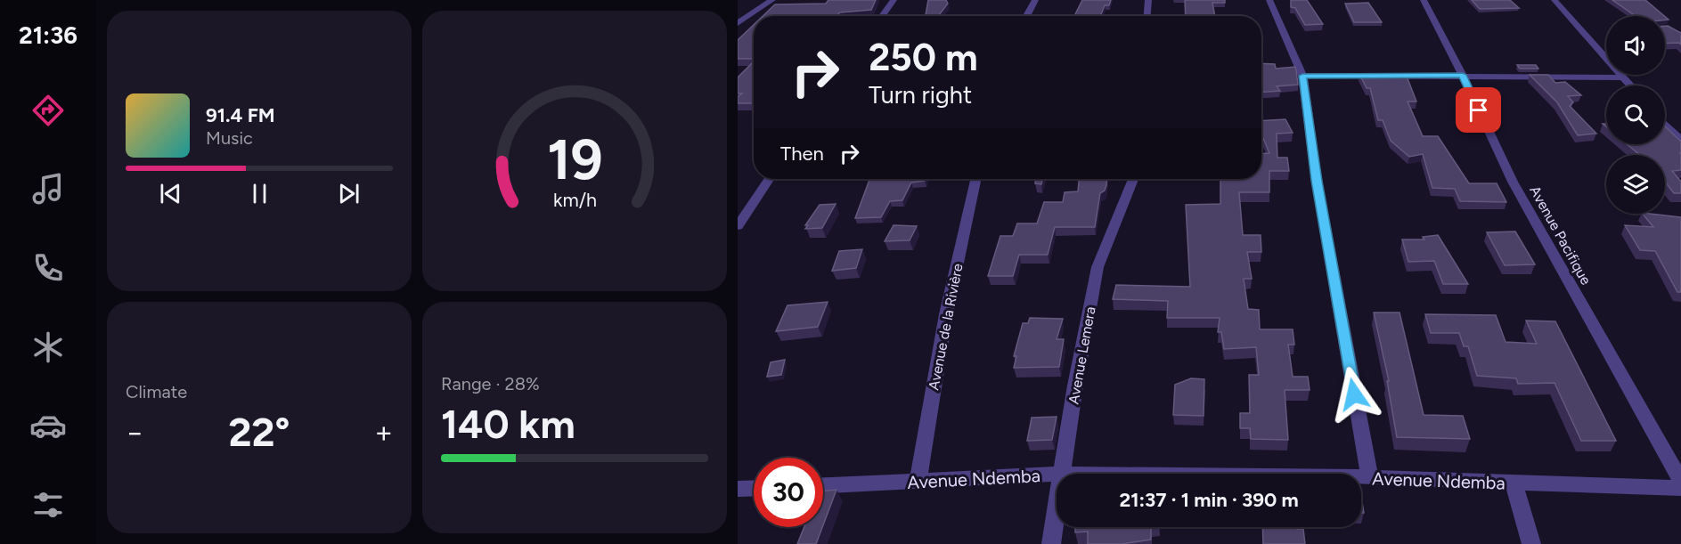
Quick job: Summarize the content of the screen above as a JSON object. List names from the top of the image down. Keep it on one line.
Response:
{"streets":{"street":["Avenue Pacifique","Avenue de la Rivière","Avenue Lemera","Avenue Ndemba"]},"crossings":[["Avenue de la Rivière","Avenue Ndemba"]],"page":{"tabs":"21:36","turn":["250 m","Turn right"],"song":["91.4 FM","Music"],"then":"Then","tile":["Climate",["Range · 28%","140 km"]],"heat":["−","22°","+"],"limit":"30","trip":"21:37 · 1 min · 390 m","gauge":["19","km/h"]}}
